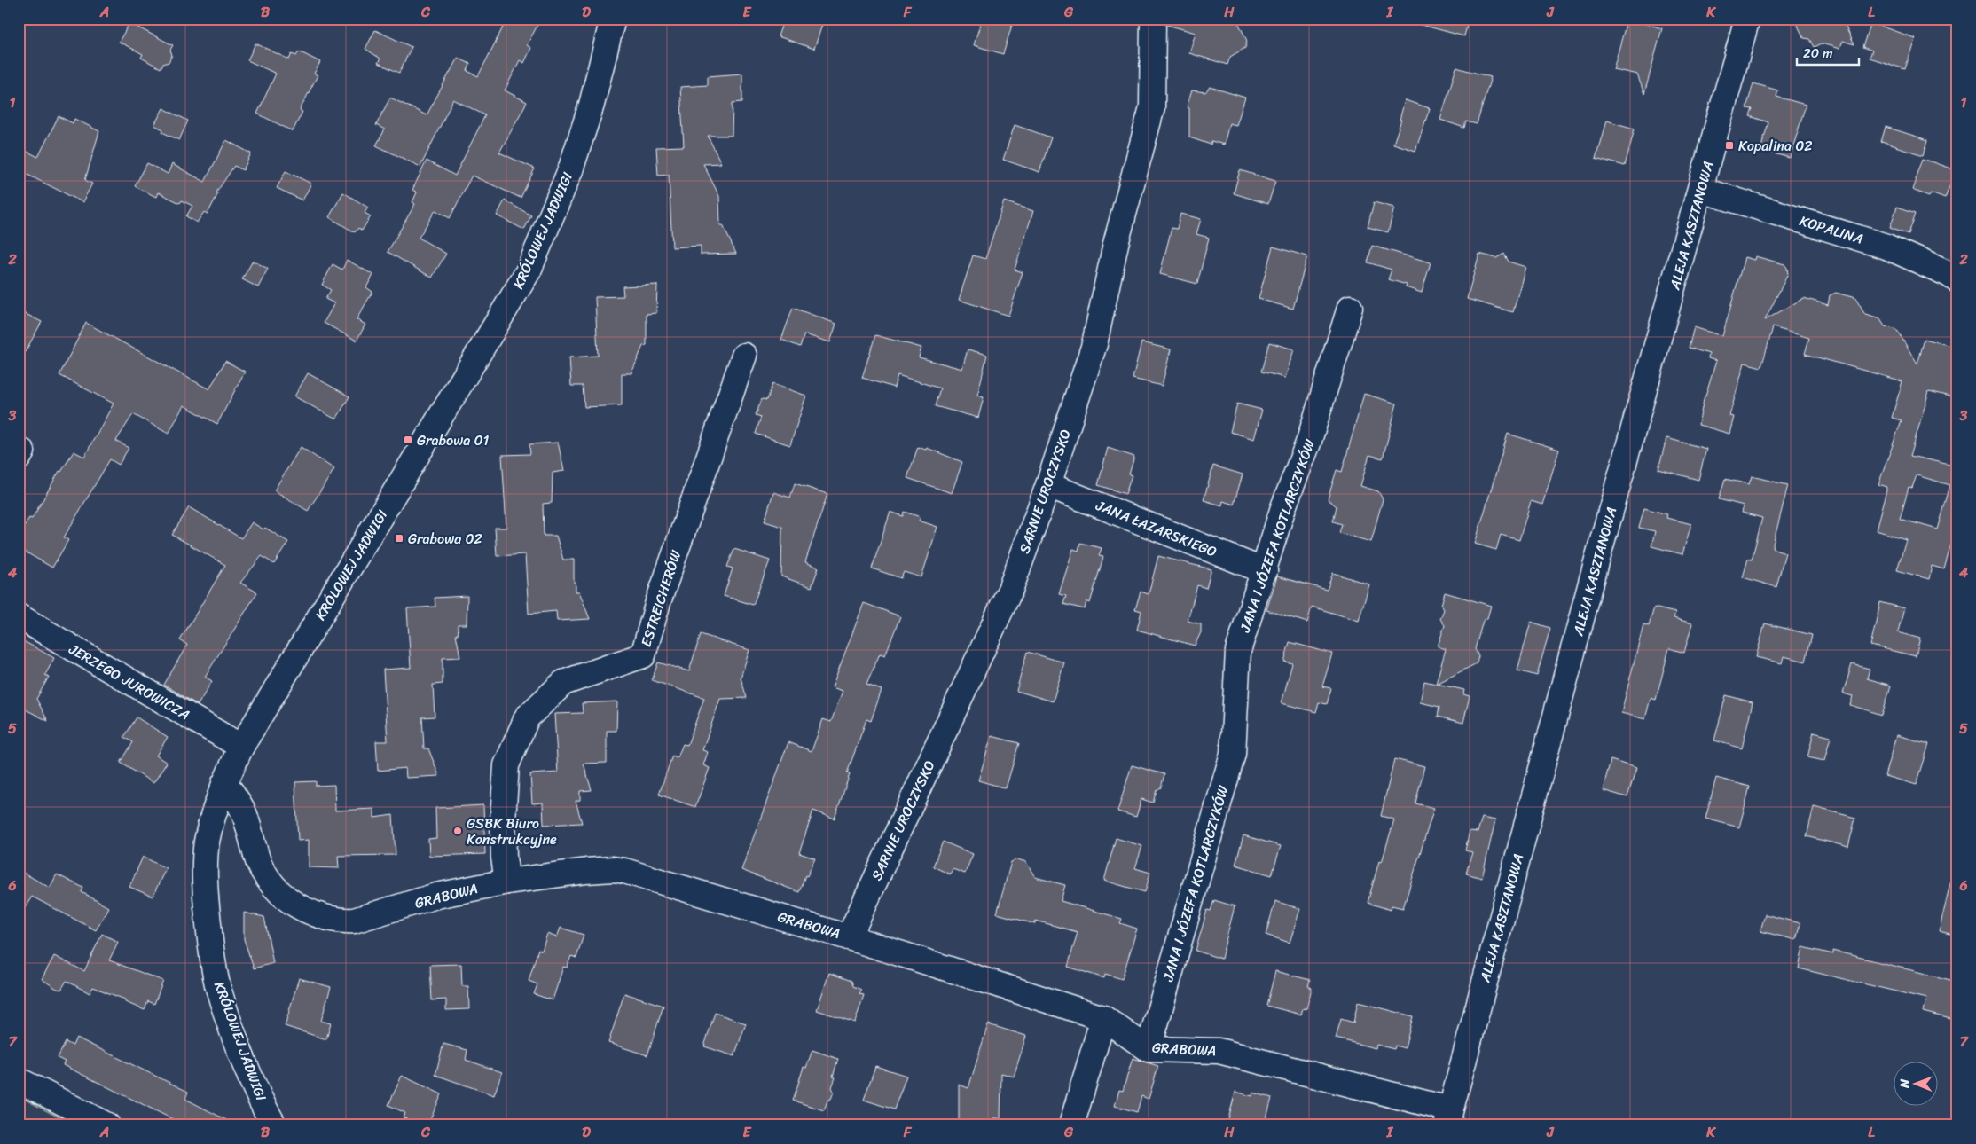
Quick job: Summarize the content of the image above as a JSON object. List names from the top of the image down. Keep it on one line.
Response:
{"streets":{"street":["ALEJA KASZTANOWA","KOPALINA","KRÓLOWEJ JADWIGI","SARNIE UROCZYSKO","JANA ŁAZARSKIEGO","JANA I JÓZEFA KOTLARCZYKÓW","ESTREICHERÓW","JERZEGO JUROWICZA","GRABOWA"]},"crossings":[["ALEJA KASZTANOWA","KOPALINA"],["ALEJA KASZTANOWA","GRABOWA"],["KRÓLOWEJ JADWIGI","JERZEGO JUROWICZA"],["KRÓLOWEJ JADWIGI","GRABOWA"],["SARNIE UROCZYSKO","JANA ŁAZARSKIEGO"],["SARNIE UROCZYSKO","GRABOWA"],["JANA ŁAZARSKIEGO","JANA I JÓZEFA KOTLARCZYKÓW"],["JANA I JÓZEFA KOTLARCZYKÓW","GRABOWA"],["ESTREICHERÓW","GRABOWA"]],"places":{"transit":["Kopalina 02","Grabowa 01","Grabowa 02"],"other":["GSBK Biuro Konstrukcyjne"]},"scale_bar":"20 m","north":"left","grid":{"columns":["A","B","C","D","E","F","G","H","I","J","K","L"],"rows":["1","2","3","4","5","6","7"]}}
